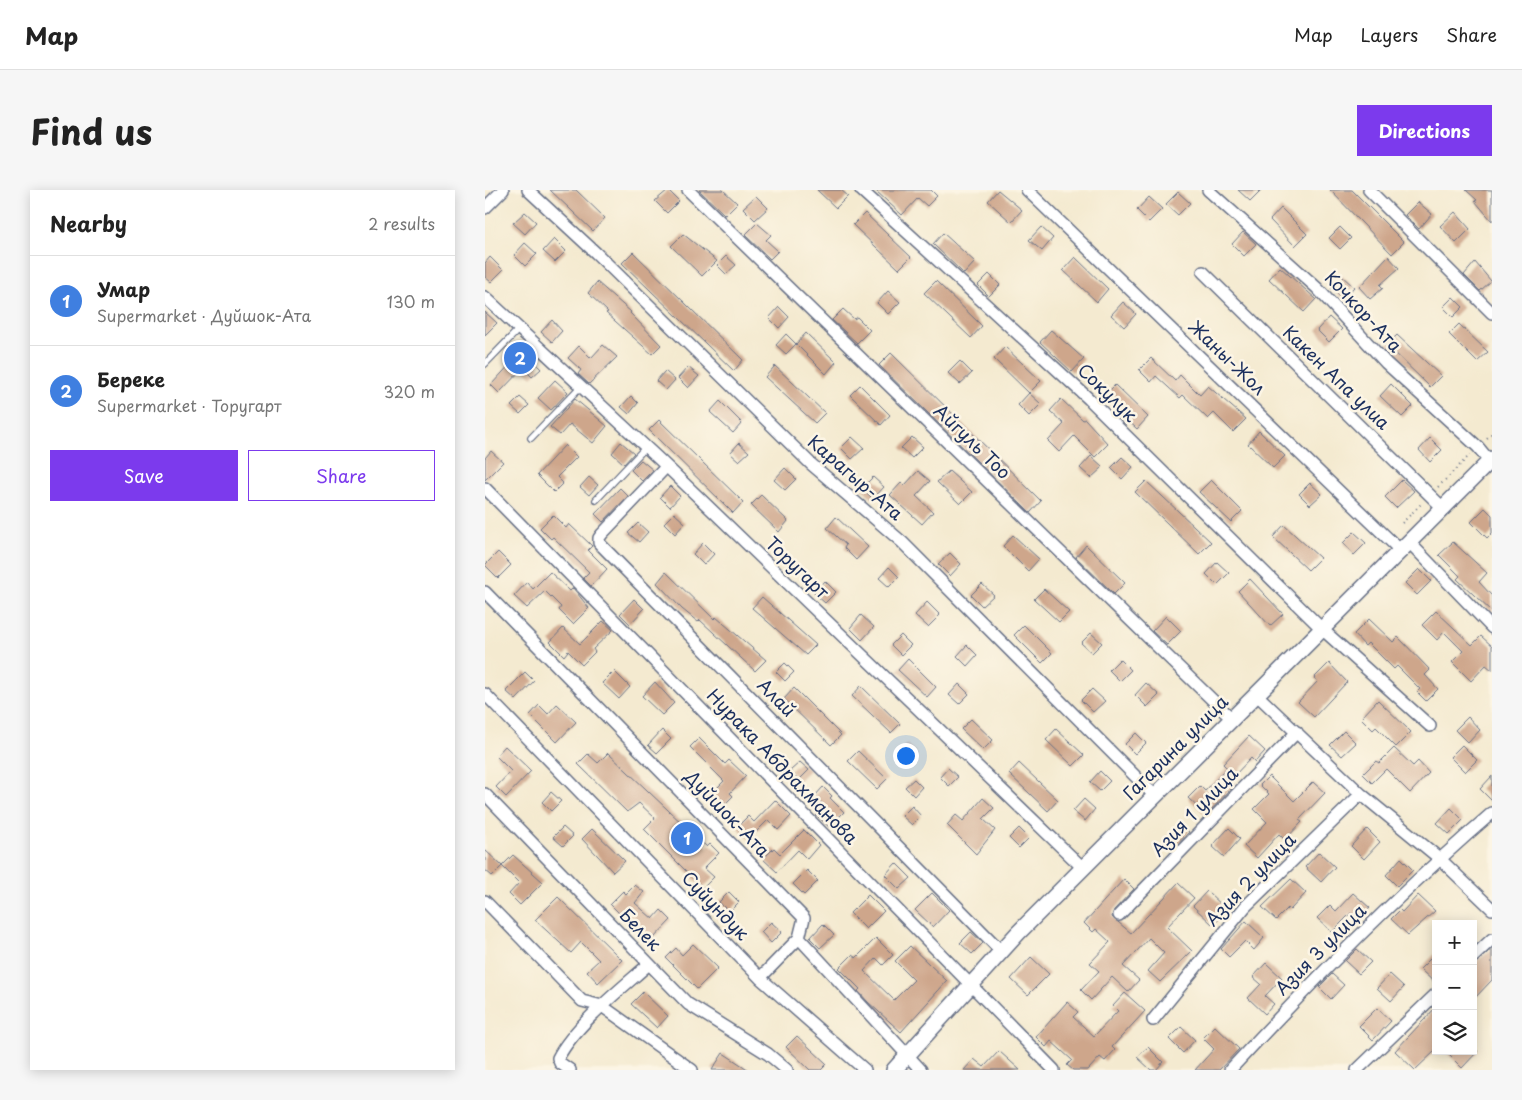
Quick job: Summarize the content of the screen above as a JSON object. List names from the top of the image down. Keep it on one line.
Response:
{"streets":{"main road":["Гагарина улица"],"street":["Кочкор-Ата","Жаны-Жол","Какен Апа улиа","Сокулук","Айгуль Тоо","Карагыр-Ата","Торугарт","Алай","Нурака Абдрахманова","Азия 1 улица","Дуйшок-Ата","Азия 2 улица","Суйундук","Белек","Азия 3 улица"]},"crossings":[["Кочкор-Ата","Гагарина улица"],["Жаны-Жол","Гагарина улица"],["Какен Апа улиа","Гагарина улица"],["Сокулук","Гагарина улица"],["Айгуль Тоо","Гагарина улица"],["Карагыр-Ата","Гагарина улица"],["Торугарт","Алай"],["Торугарт","Гагарина улица"],["Алай","Гагарина улица"],["Гагарина улица","Нурака Абдрахманова"]],"page":{"header":"Map","nav":["Map","Layers","Share"],"title":"Find us","buttons":["Directions",["Save","Share"]],"heading":["Nearby","2 results"],"list":[{"mark":"1","name":"Умар","note":"Supermarket · Дуйшок-Ата","value":"130 m"},{"mark":"2","name":"Береке","note":"Supermarket · Торугарт","value":"320 m"}],"pins":["2","1"],"map_buttons":["+","−"]}}
